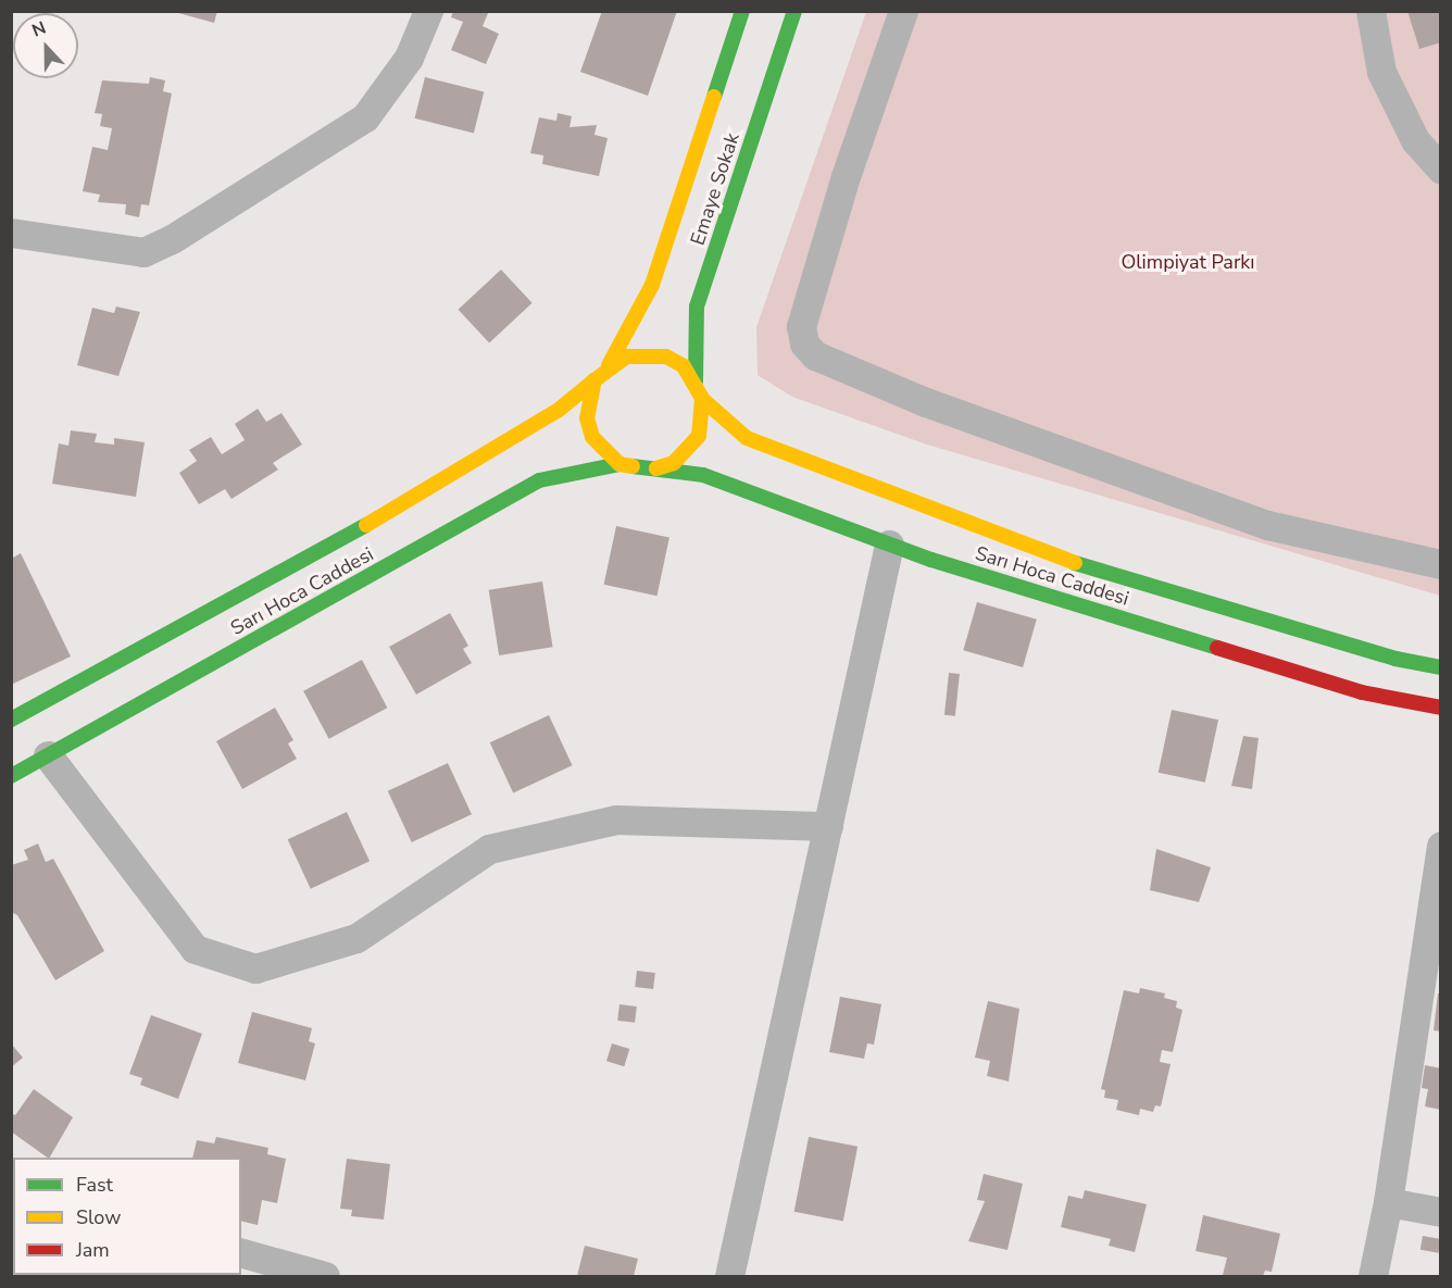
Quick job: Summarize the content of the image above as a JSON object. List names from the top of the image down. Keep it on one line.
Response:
{"streets":{"street":["Emaye Sokak","Sarı Hoca Caddesi"]},"crossings":[["Emaye Sokak","Sarı Hoca Caddesi"]],"parks":["Olimpiyat Parkı"],"legend":["Fast","Slow","Jam"],"north":"top"}
